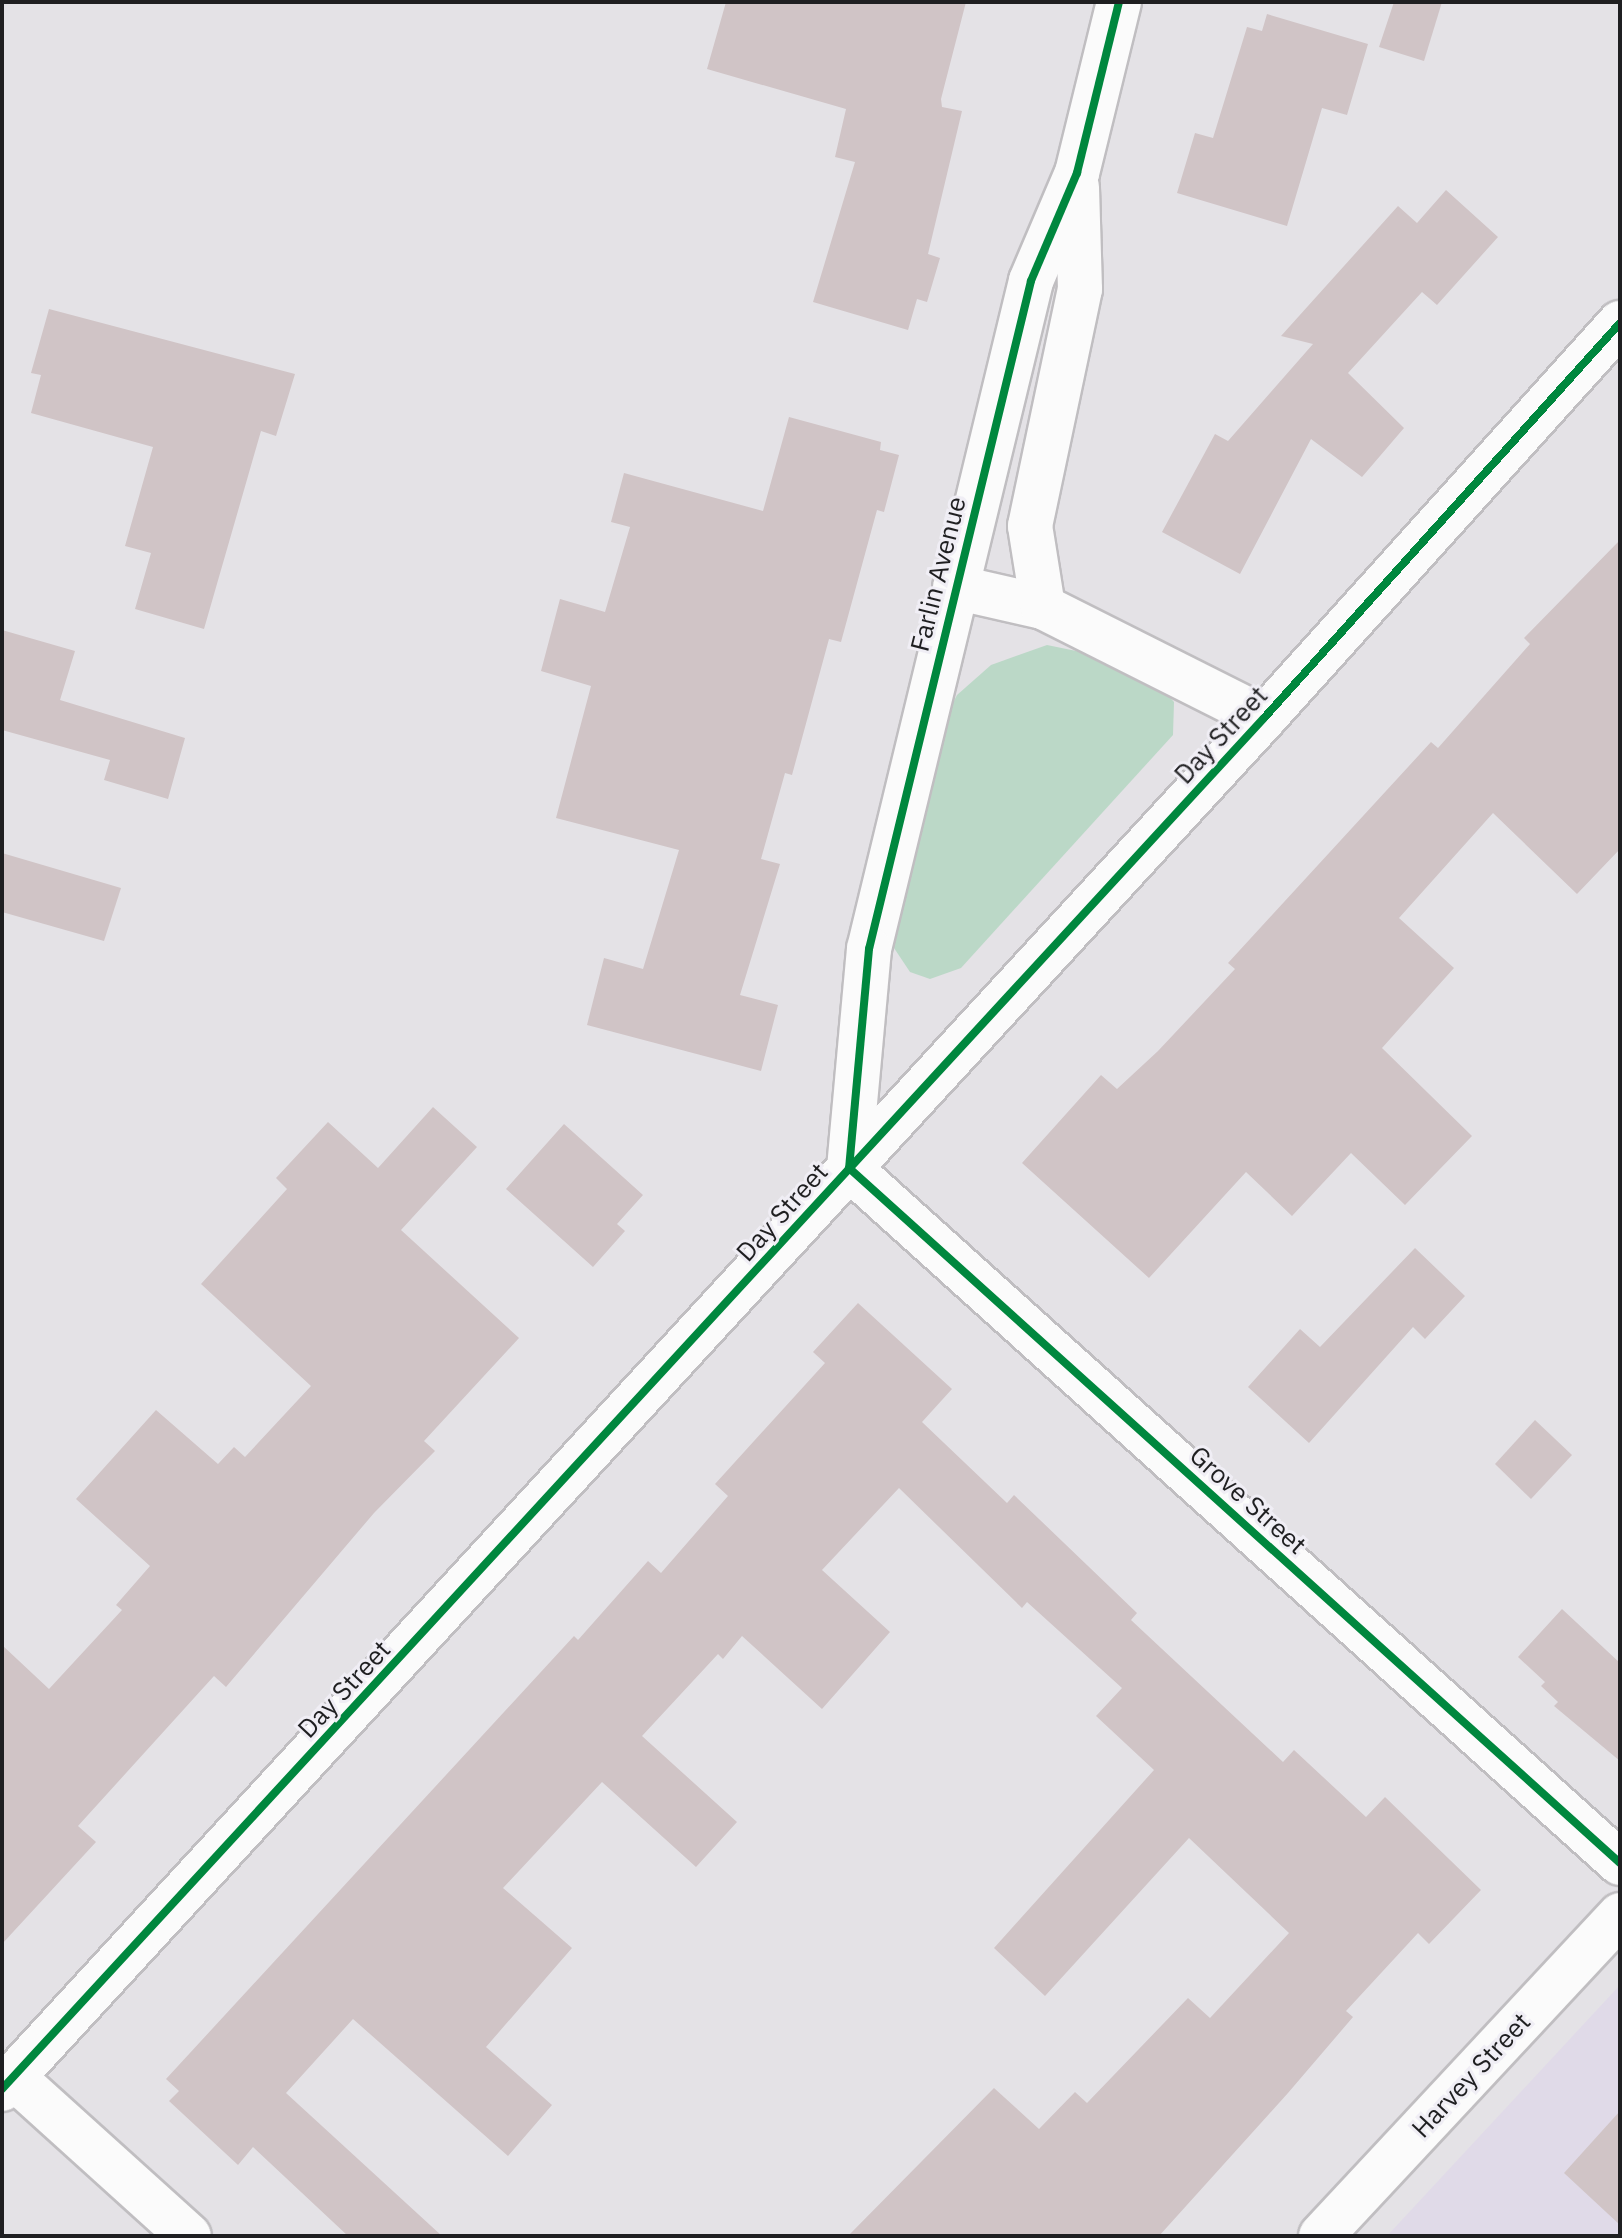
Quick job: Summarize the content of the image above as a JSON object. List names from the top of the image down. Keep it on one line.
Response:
{"streets":{"street":["Farlin Avenue","Day Street","Grove Street","Harvey Street"]},"crossings":[["Farlin Avenue","Day Street"],["Farlin Avenue","Grove Street"],["Day Street","Grove Street"]]}
